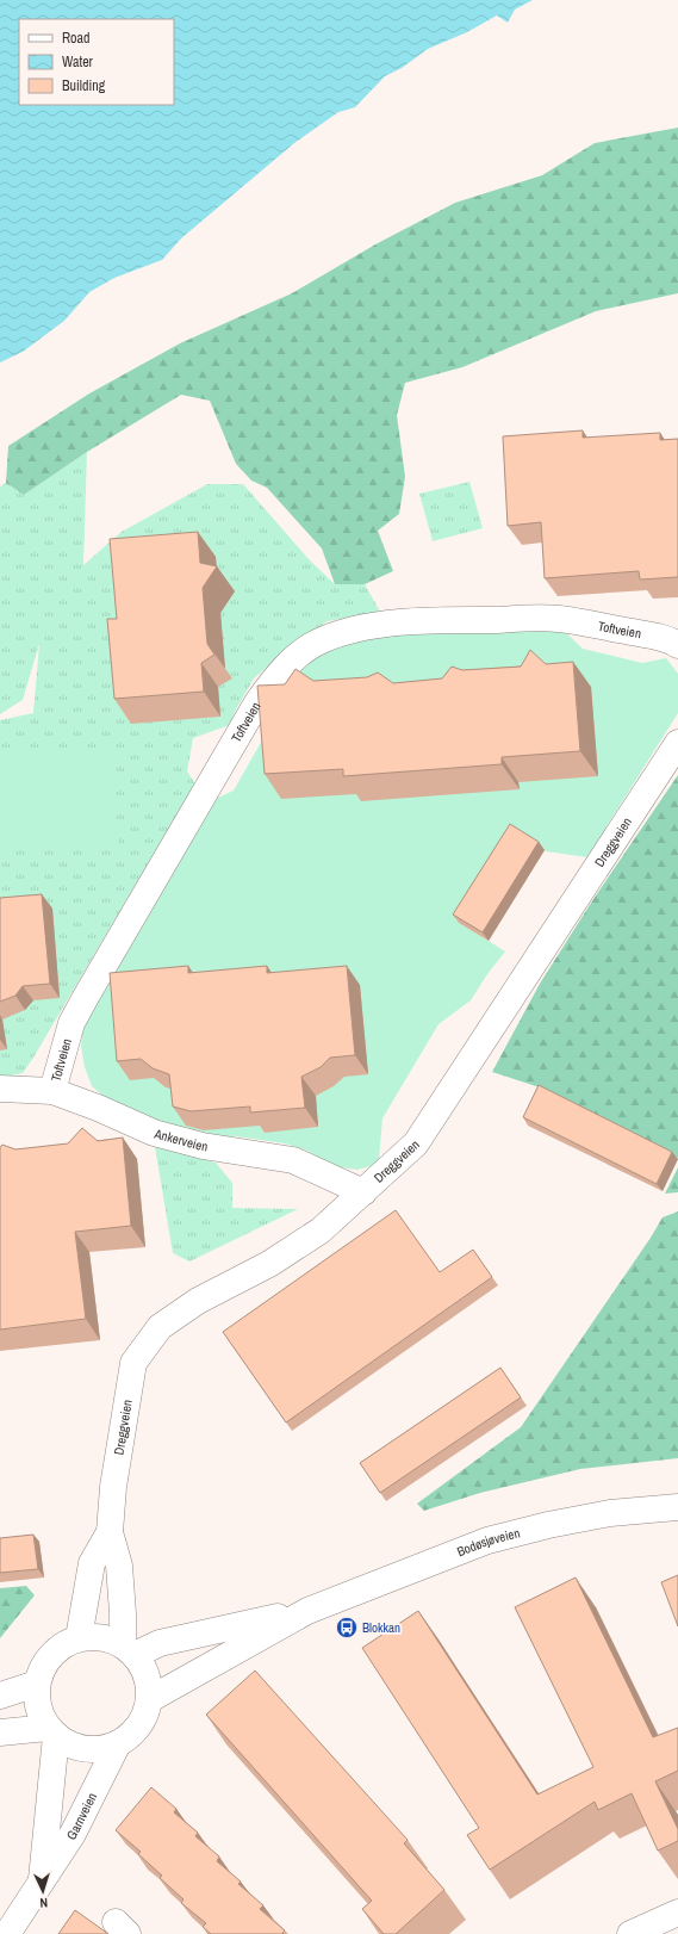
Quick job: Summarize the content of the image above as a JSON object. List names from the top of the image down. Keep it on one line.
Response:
{"streets":{"street":["Toftveien","Dreggveien","Ankerveien","Bodøsjøveien","Garnveien"]},"crossings":[["Toftveien","Ankerveien"],["Dreggveien","Ankerveien"],["Dreggveien","Bodøsjøveien"],["Dreggveien","Garnveien"],["Bodøsjøveien","Garnveien"]],"places":{"bus stop":["Blokkan"]},"legend":["Road","Water","Building"],"north":"bottom"}
